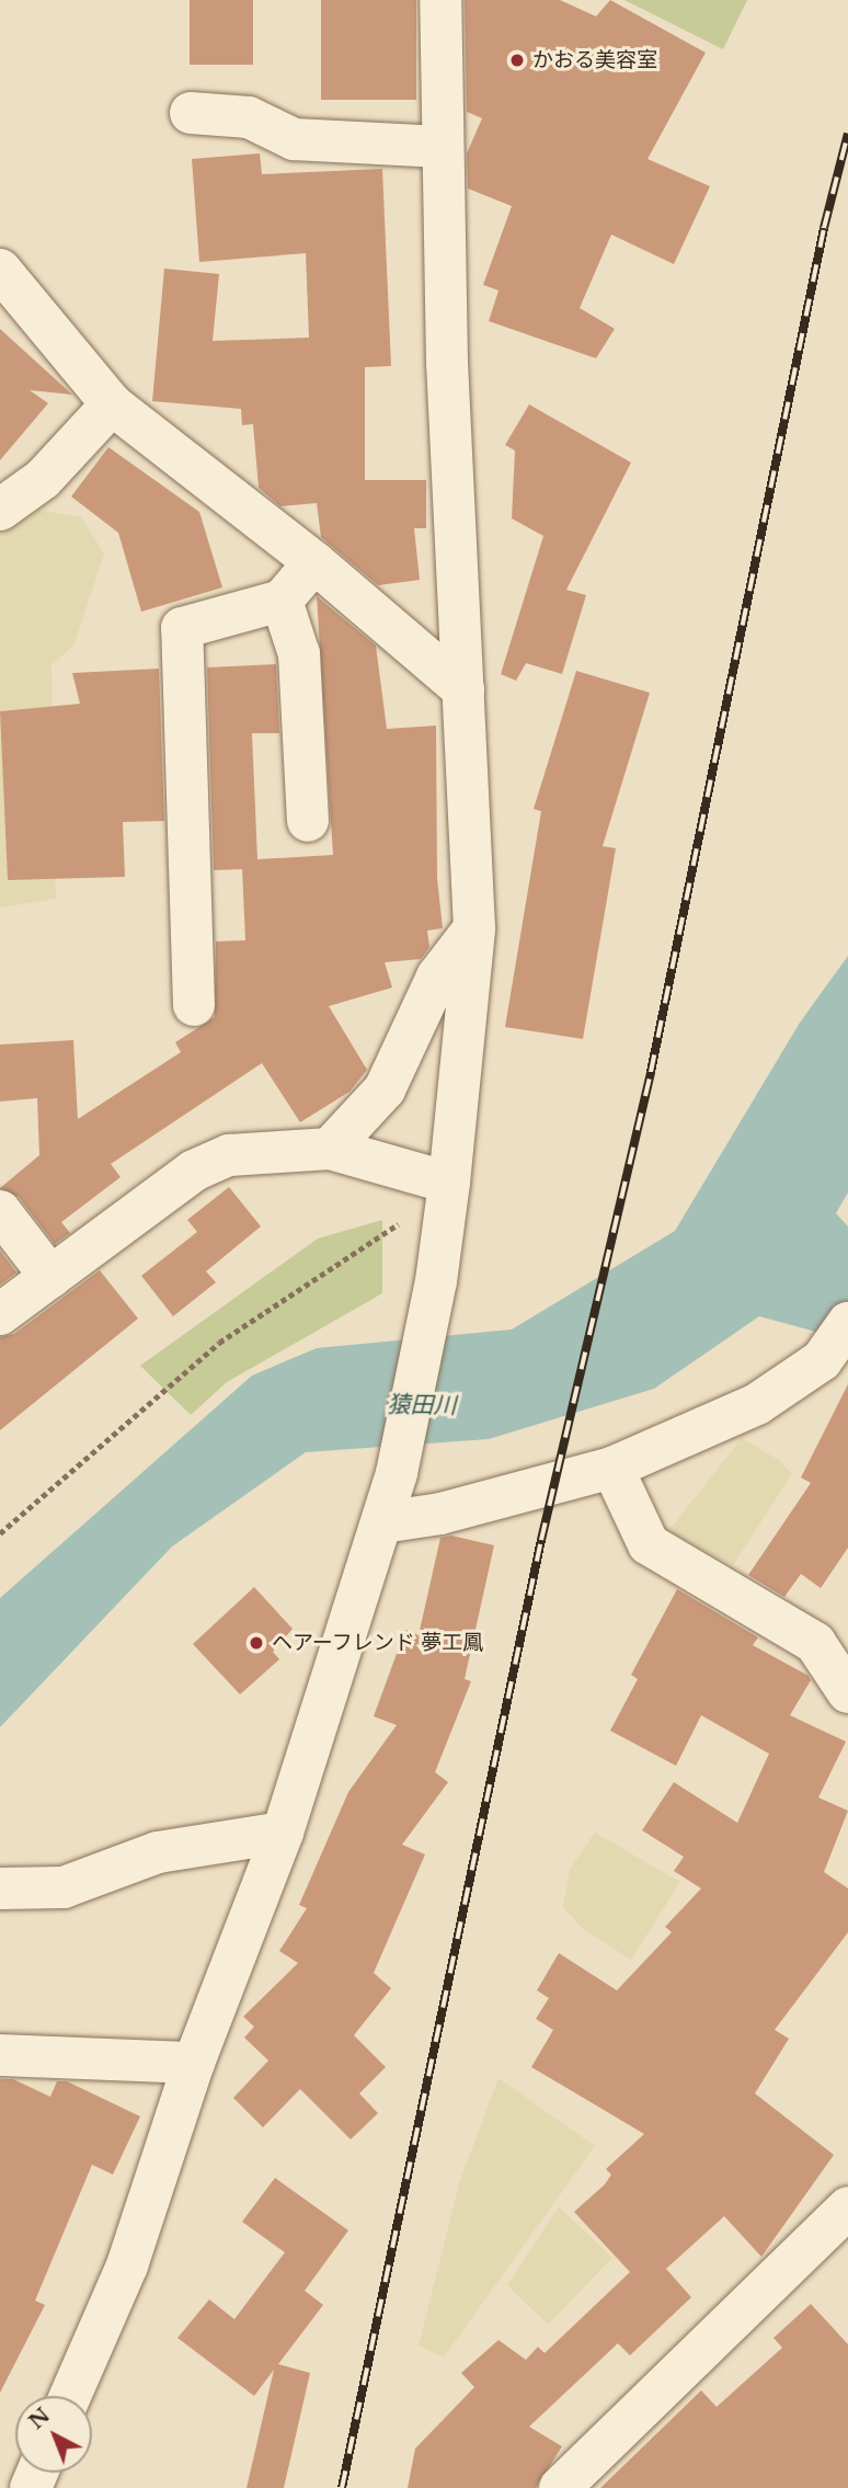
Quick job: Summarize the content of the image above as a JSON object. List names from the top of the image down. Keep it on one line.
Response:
{"water":["猿田川"],"places":["かおる美容室","ヘアーフレンド 夢工鳳"],"north":"top left"}
